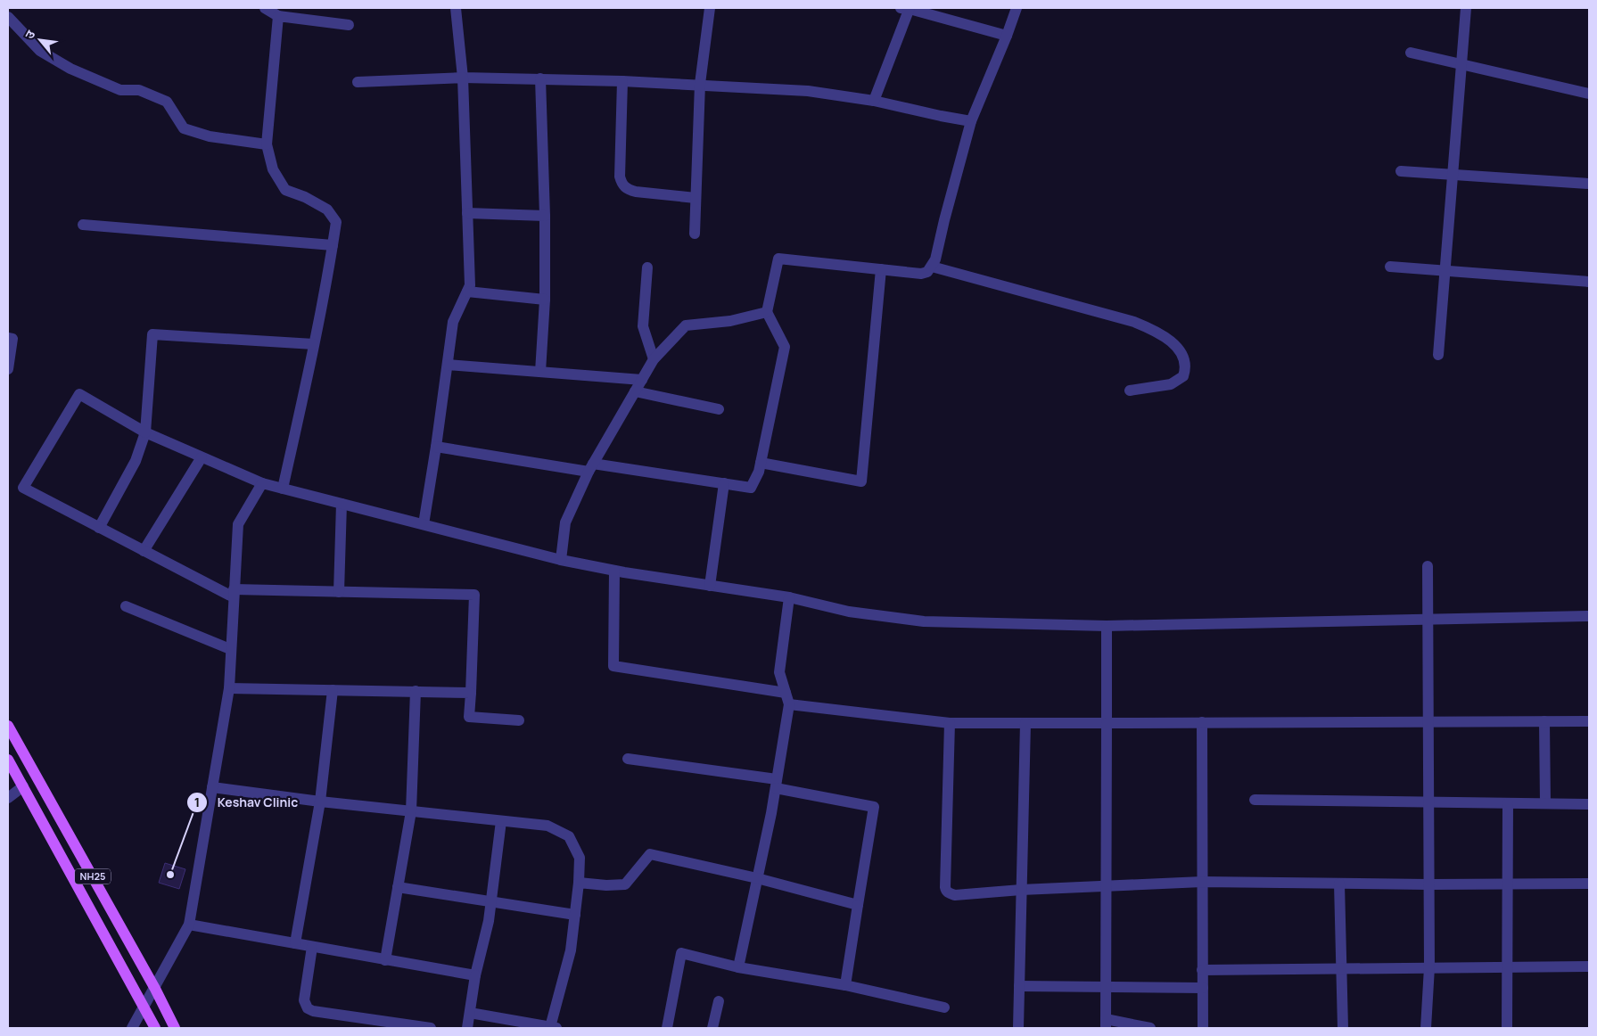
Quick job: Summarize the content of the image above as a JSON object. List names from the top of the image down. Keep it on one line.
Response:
{"streets":{"main road":["NH25"]},"places":["Keshav Clinic"],"north":"top left"}
